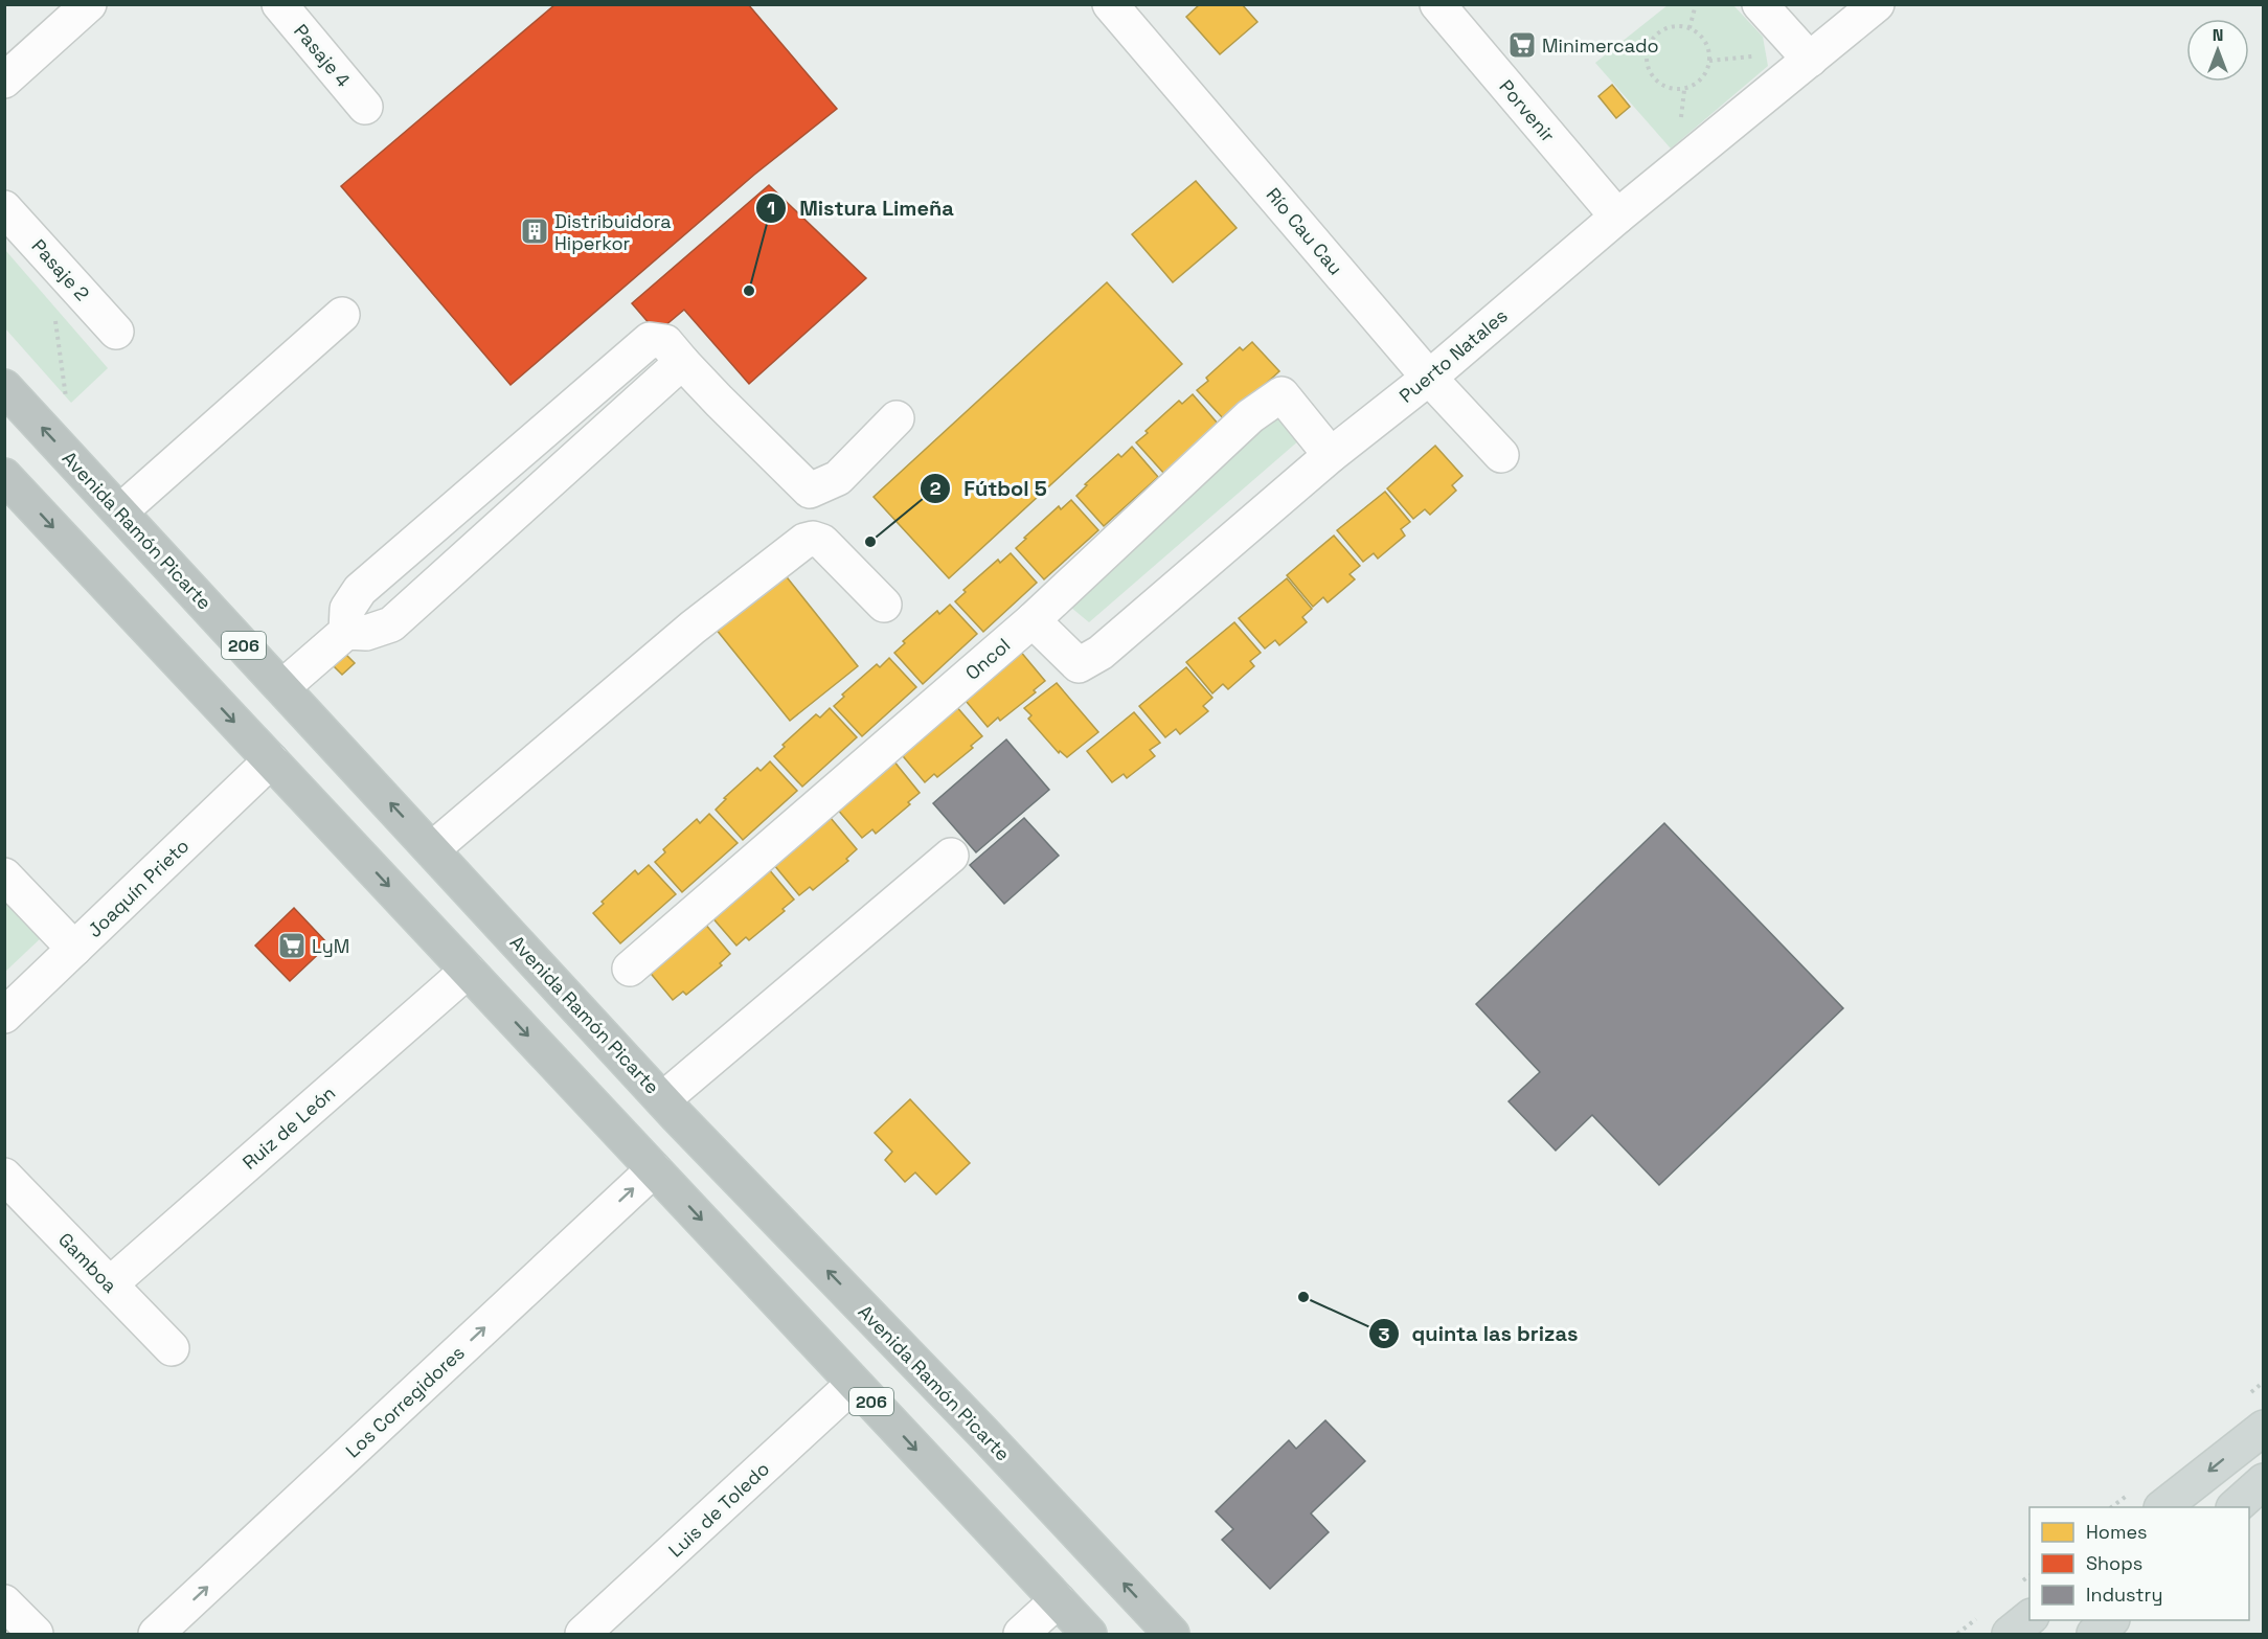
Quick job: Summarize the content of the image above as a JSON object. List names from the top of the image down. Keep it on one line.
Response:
{"streets":{"highway":["Avenida Ramón Picarte","206"],"street":["Pasaje 4","Porvenir","Río Cau Cau","Pasaje 2","Puerto Natales","Oncol","Joaquín Prieto","Ruiz de León","Gamboa","Los Corregidores","Luis de Toledo"]},"crossings":[["Porvenir","Puerto Natales"],["Río Cau Cau","Puerto Natales"],["Puerto Natales","Oncol"],["206","Joaquín Prieto"],["206","Ruiz de León"],["206","Los Corregidores"],["206","Luis de Toledo"],["Ruiz de León","Gamboa"]],"one_way":["Los Corregidores"],"places":{"supermarket":["Minimercado","LyM"],"building":["Distribuidora Hiperkor"],"other":["Mistura Limeña","Fútbol 5","quinta las brizas"]},"legend":["Homes","Shops","Industry"],"north":"top"}
